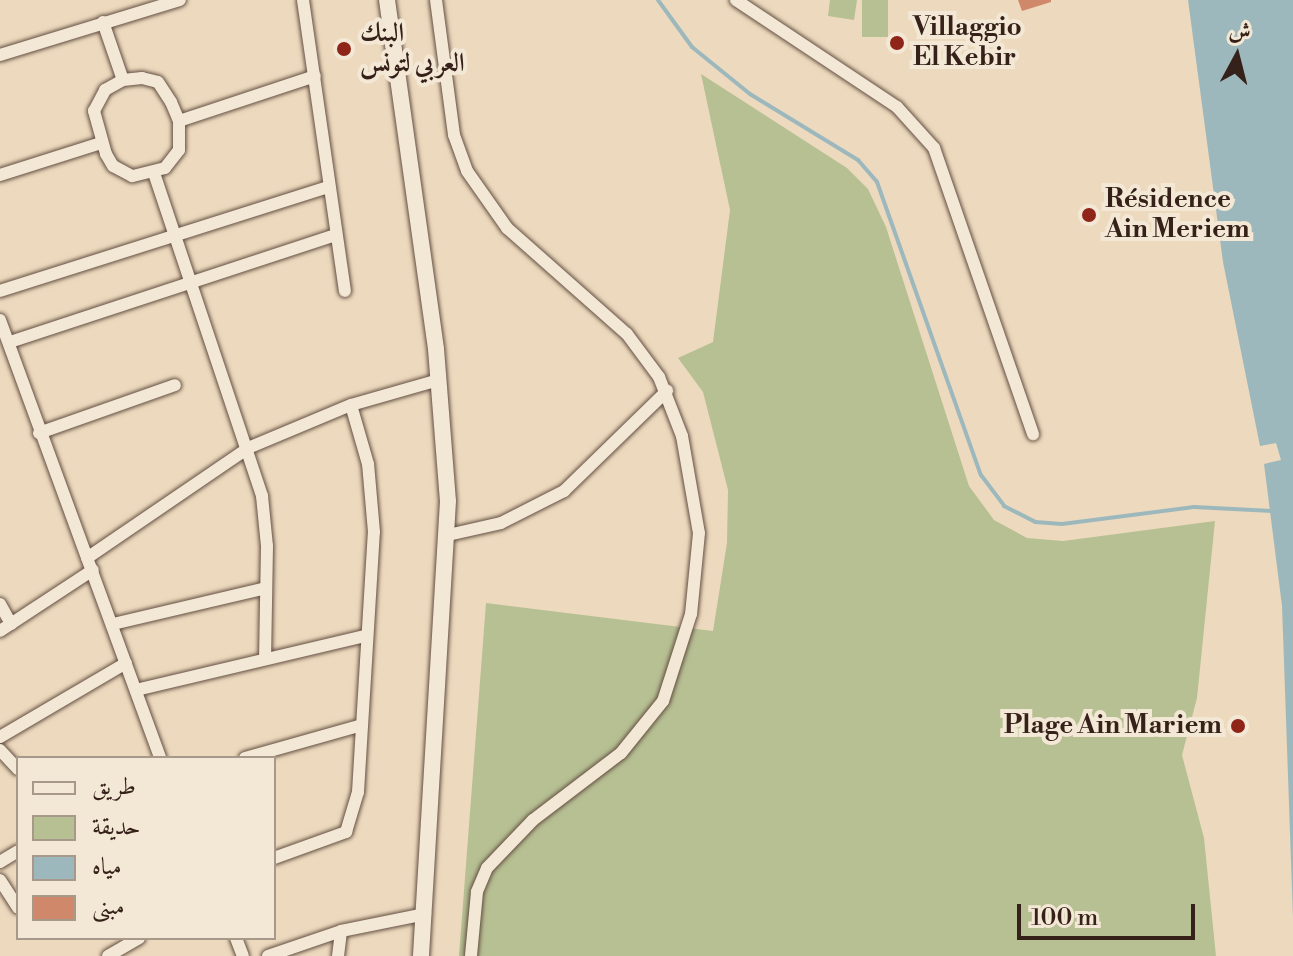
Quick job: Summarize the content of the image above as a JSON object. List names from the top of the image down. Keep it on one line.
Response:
{"places":["Villaggio El Kebir","البنك العربي لتونس","Résidence Ain Meriem","Plage Ain Mariem"],"legend":["طريق","حديقة","مياه","مبنى"],"scale_bar":"100 m","north":"top"}
